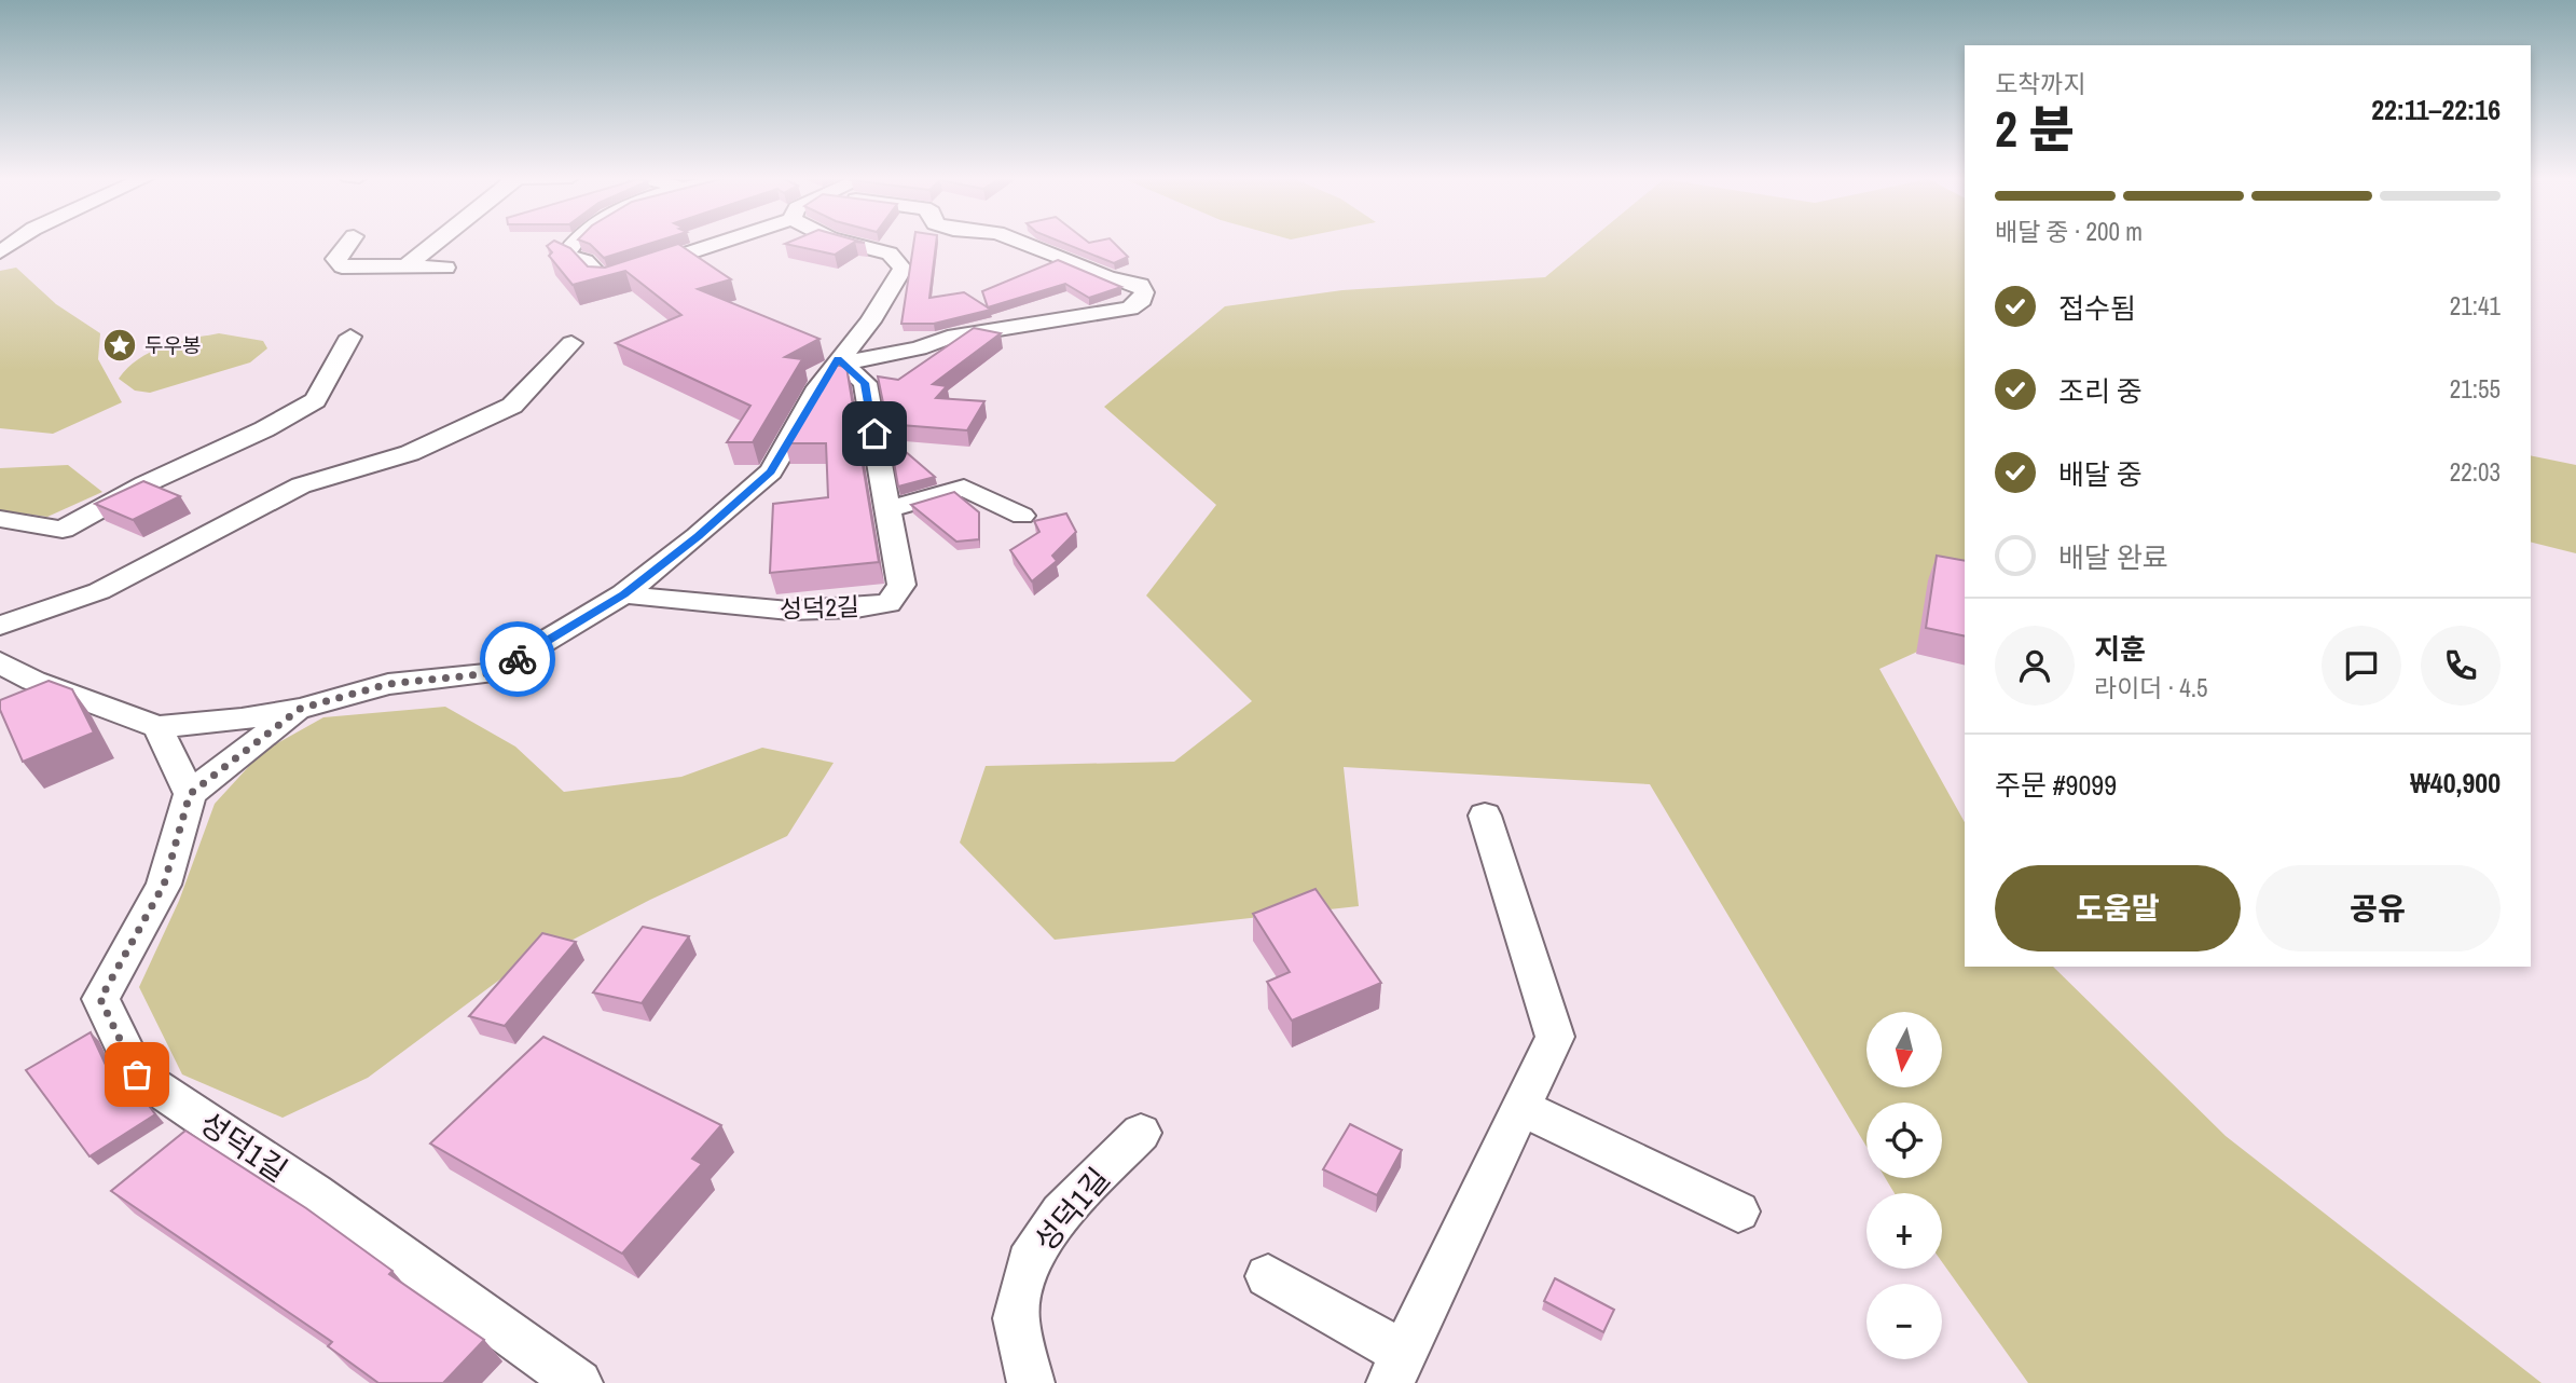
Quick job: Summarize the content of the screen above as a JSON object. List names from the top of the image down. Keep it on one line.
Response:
{"streets":{"street":["성덕2길","성덕1길"]},"places":{"place":["두우봉"]},"north":"bottom","page":{"heading":["2 분","도착까지","22:11–22:16"],"panel":["지훈","라이더 · 4.5","주문 #9099","₩40,900"],"bar":"배달 중 · 200 m","list":[["접수됨","21:41"],["조리 중","21:55"],["배달 중","22:03"],"배달 완료"],"buttons":["도움말","공유"],"map_buttons":["+","−"]}}
